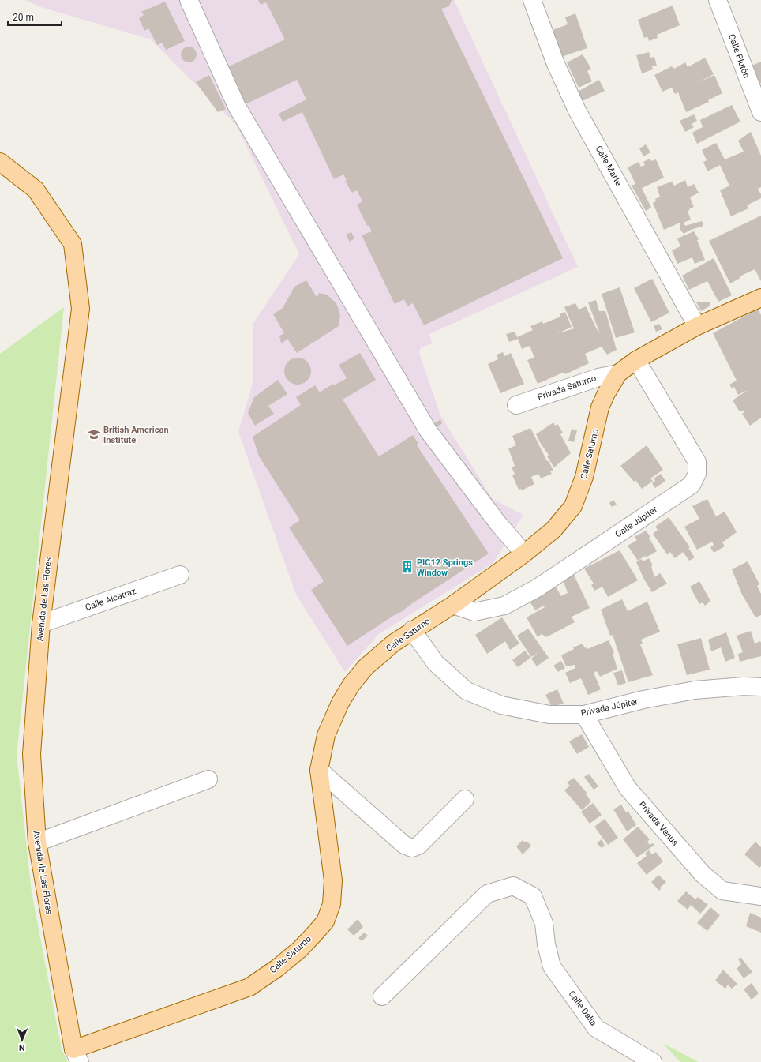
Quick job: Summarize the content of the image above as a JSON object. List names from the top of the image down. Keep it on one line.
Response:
{"streets":{"main road":["Calle Saturno","Avenida de Las Flores"],"street":["Calle Plutón","Calle Marte","Privada Saturno","Calle Júpiter","Calle Alcatraz","Privada Júpiter","Privada Venus","Calle Dalia"]},"crossings":[["Calle Marte","Calle Saturno"],["Privada Saturno","Calle Saturno"],["Calle Saturno","Calle Júpiter"],["Calle Saturno","Avenida de Las Flores"],["Calle Saturno","Privada Júpiter"],["Avenida de Las Flores","Calle Alcatraz"],["Privada Júpiter","Privada Venus"]],"places":{"school or university":["British American Institute"],"building":["PIC12 Springs Window"]},"scale_bar":"20 m","north":"bottom"}
